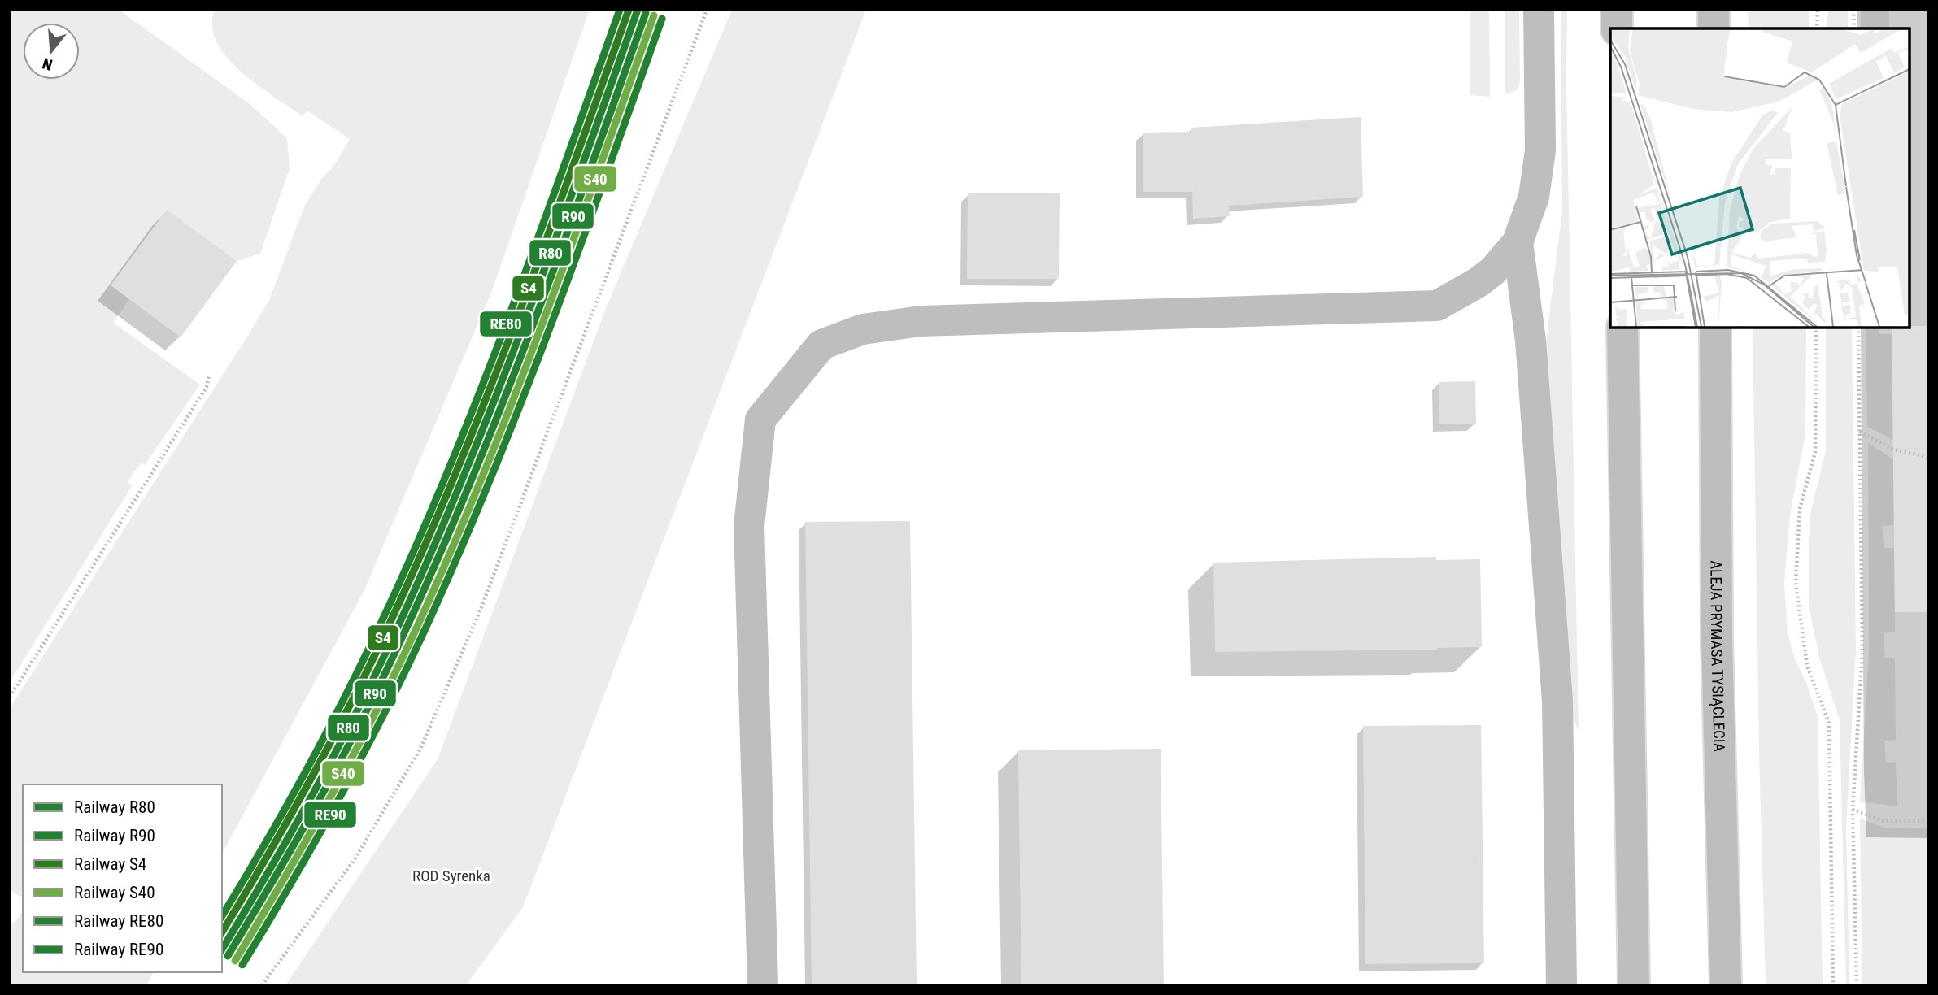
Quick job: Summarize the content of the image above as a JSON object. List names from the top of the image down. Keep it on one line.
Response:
{"streets":{"main road":["ALEJA PRYMASA TYSIĄCLECIA"]},"parks":["ROD Syrenka"],"lines":["rail line R80","rail line S4","rail line RE80","rail line R90","rail line S40","rail line RE90"],"legend":["Railway R80","Railway R90","Railway S4","Railway S40","Railway RE80","Railway RE90"],"north":"bottom"}
